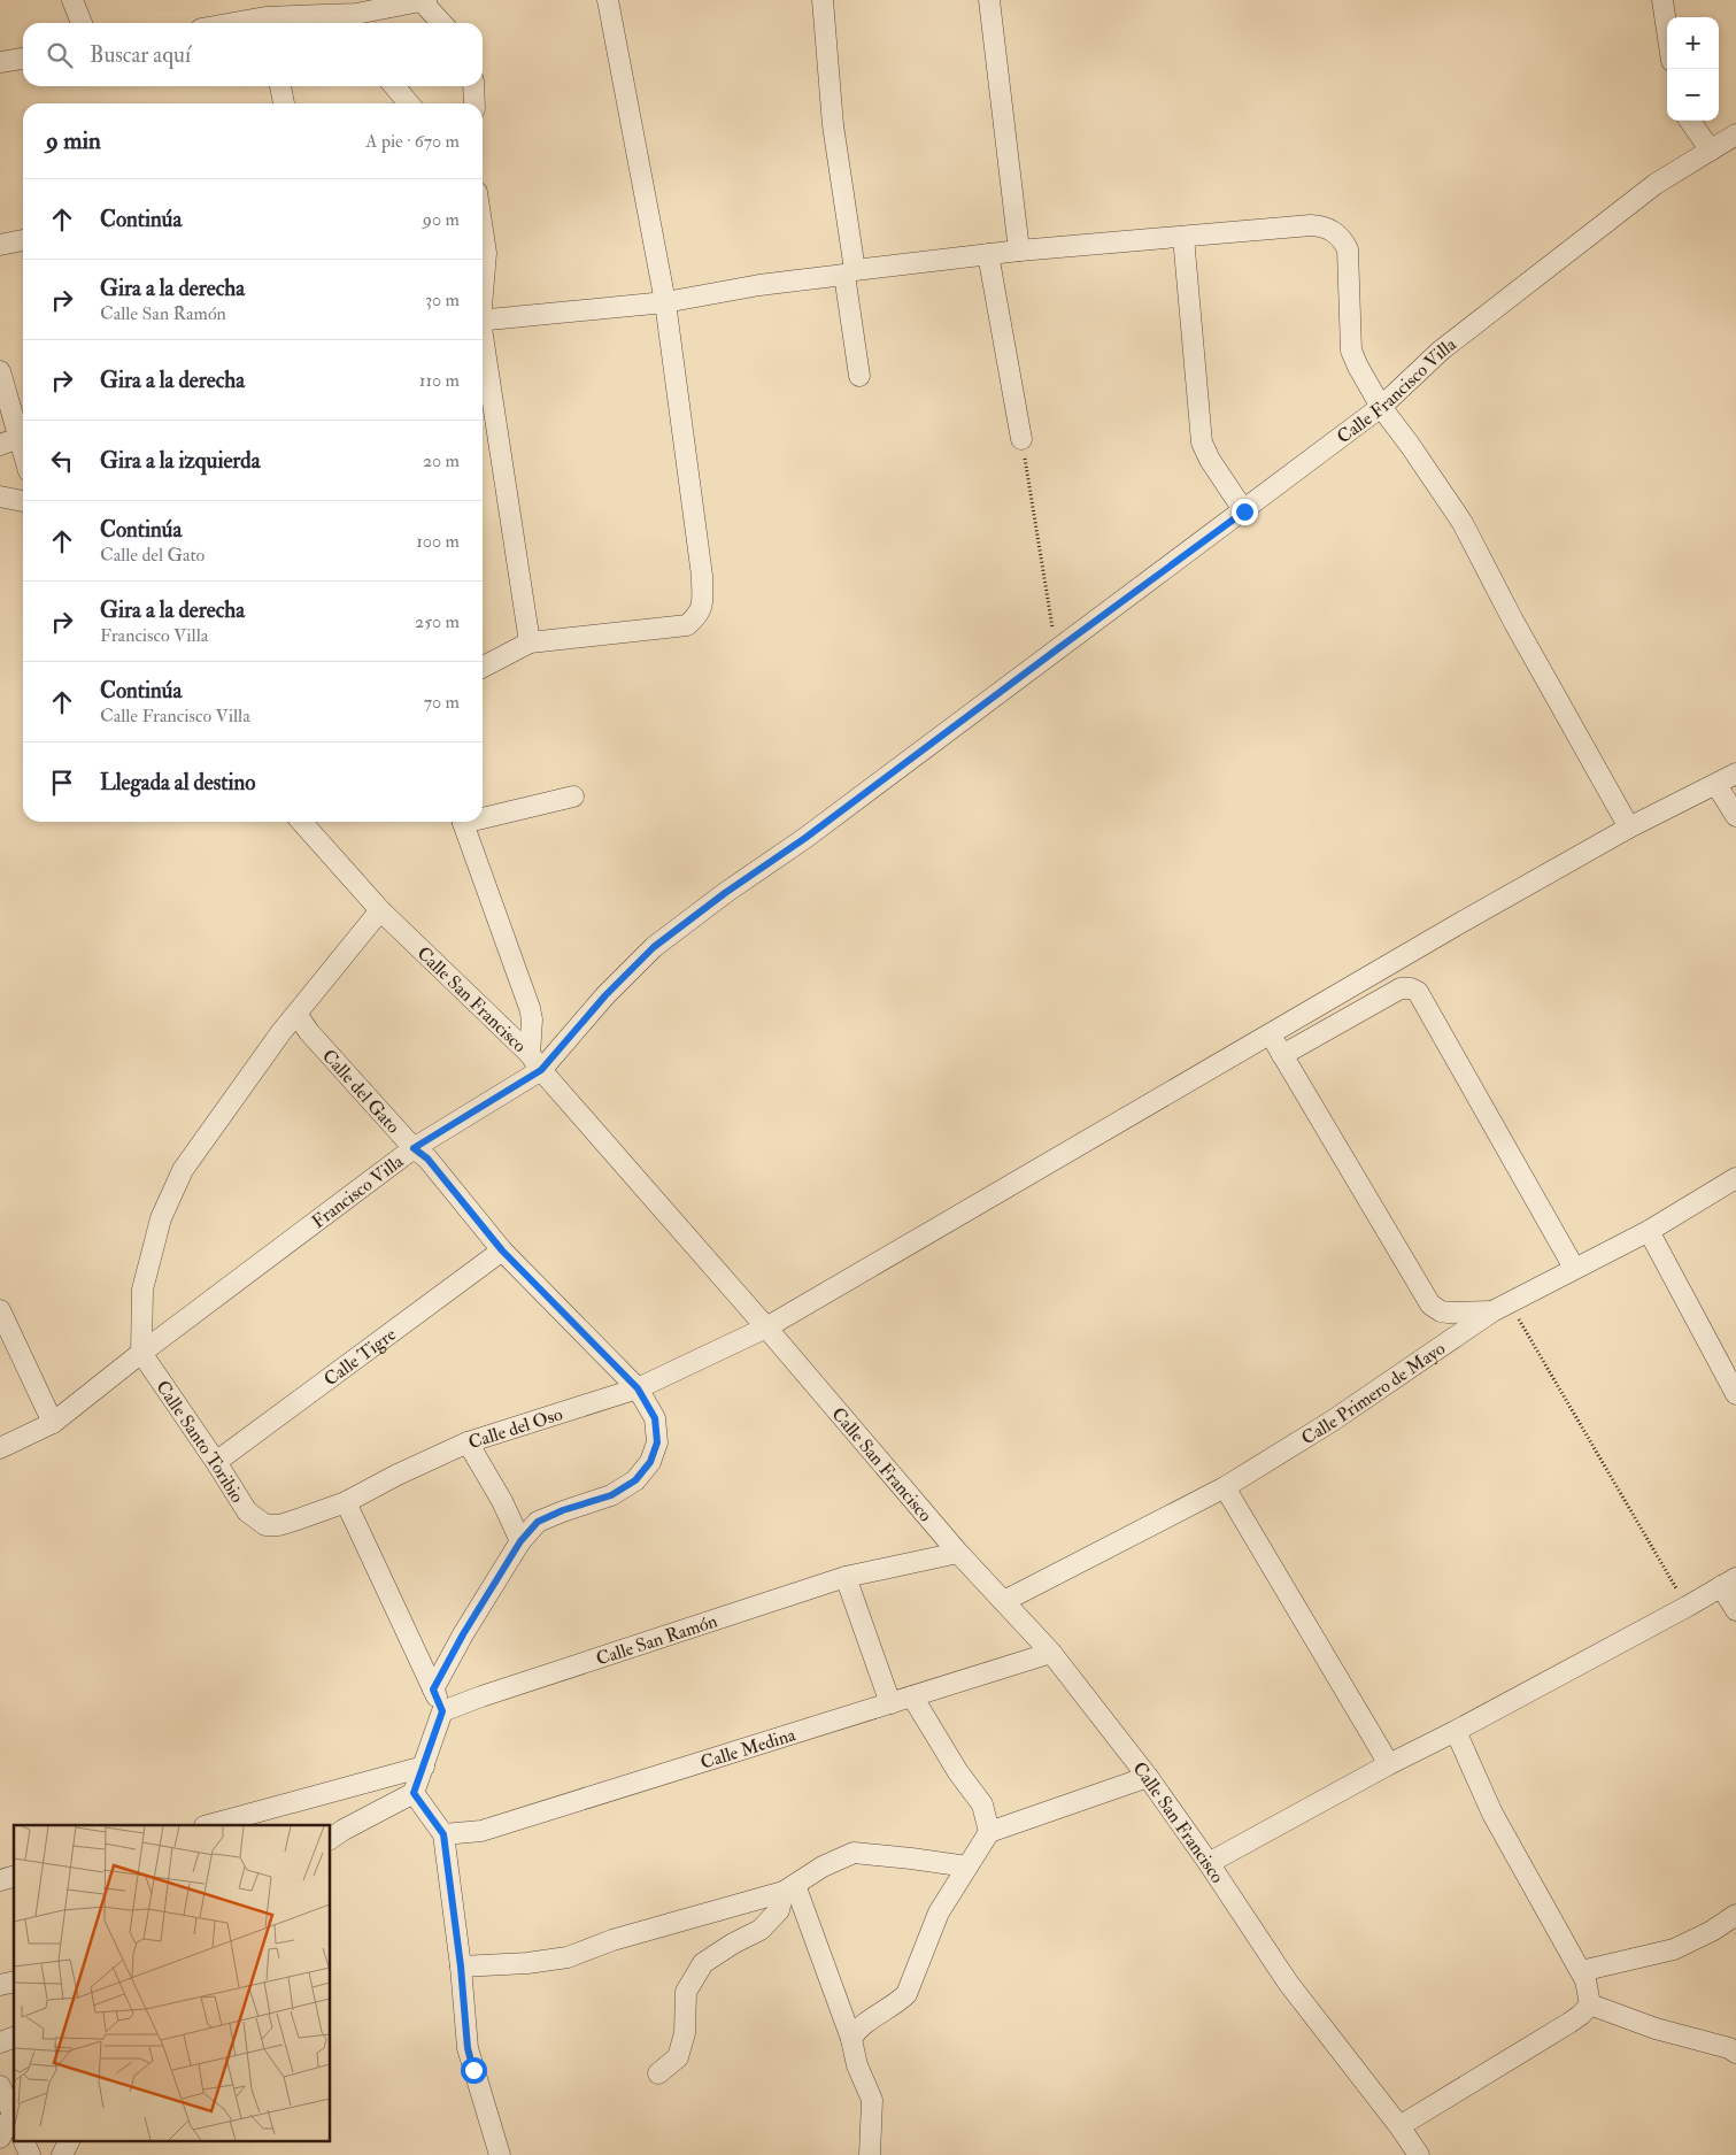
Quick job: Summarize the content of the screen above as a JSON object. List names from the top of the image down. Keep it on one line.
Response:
{"streets":{"street":["Calle Francisco Villa","Calle San Francisco","Calle del Gato","Francisco Villa","Calle Tigre","Calle Primero de Mayo","Calle del Oso","Calle Santo Toribio","Calle San Ramón","Calle Medina"]},"crossings":[["Calle Francisco Villa","Francisco Villa"],["Calle San Francisco","Francisco Villa"],["Calle San Francisco","Calle Primero de Mayo"],["Calle San Francisco","Calle del Oso"],["Calle San Francisco","Calle San Ramón"],["Calle San Francisco","Calle Medina"],["Calle del Gato","Francisco Villa"],["Calle del Gato","Calle Tigre"],["Calle del Gato","Calle del Oso"],["Francisco Villa","Calle Santo Toribio"],["Calle Tigre","Calle Santo Toribio"],["Calle del Oso","Calle Santo Toribio"]],"page":{"map_buttons":["+","−"],"search":"Buscar aquí","heading":["9 min","A pie · 670 m"],"list":[["Continúa","90 m"],["Gira a la derecha","Calle San Ramón","30 m"],["Gira a la derecha","110 m"],["Gira a la izquierda","20 m"],["Continúa","Calle del Gato","100 m"],["Gira a la derecha","Francisco Villa","250 m"],["Continúa","Calle Francisco Villa","70 m"],"Llegada al destino"]}}
